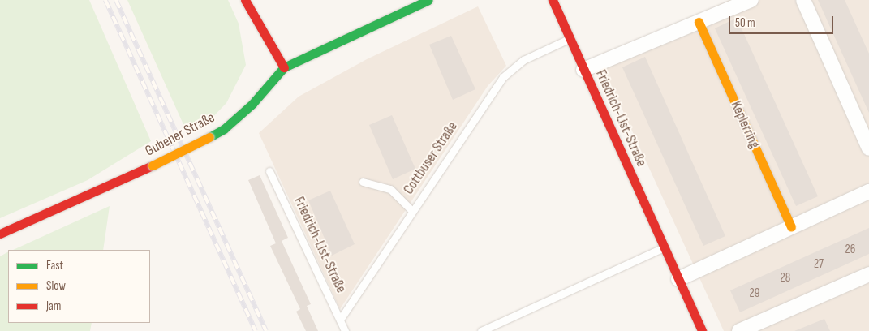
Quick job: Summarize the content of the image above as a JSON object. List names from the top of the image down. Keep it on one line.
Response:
{"streets":{"street":["Friedrich-List-Straße","Keplerring","Gubener Straße"],"lane":["Cottbuser Straße"]},"crossings":[["Friedrich-List-Straße","Cottbuser Straße"]],"house_numbers":["26","27","28","29"],"legend":["Fast","Slow","Jam"],"scale_bar":"50 m"}
